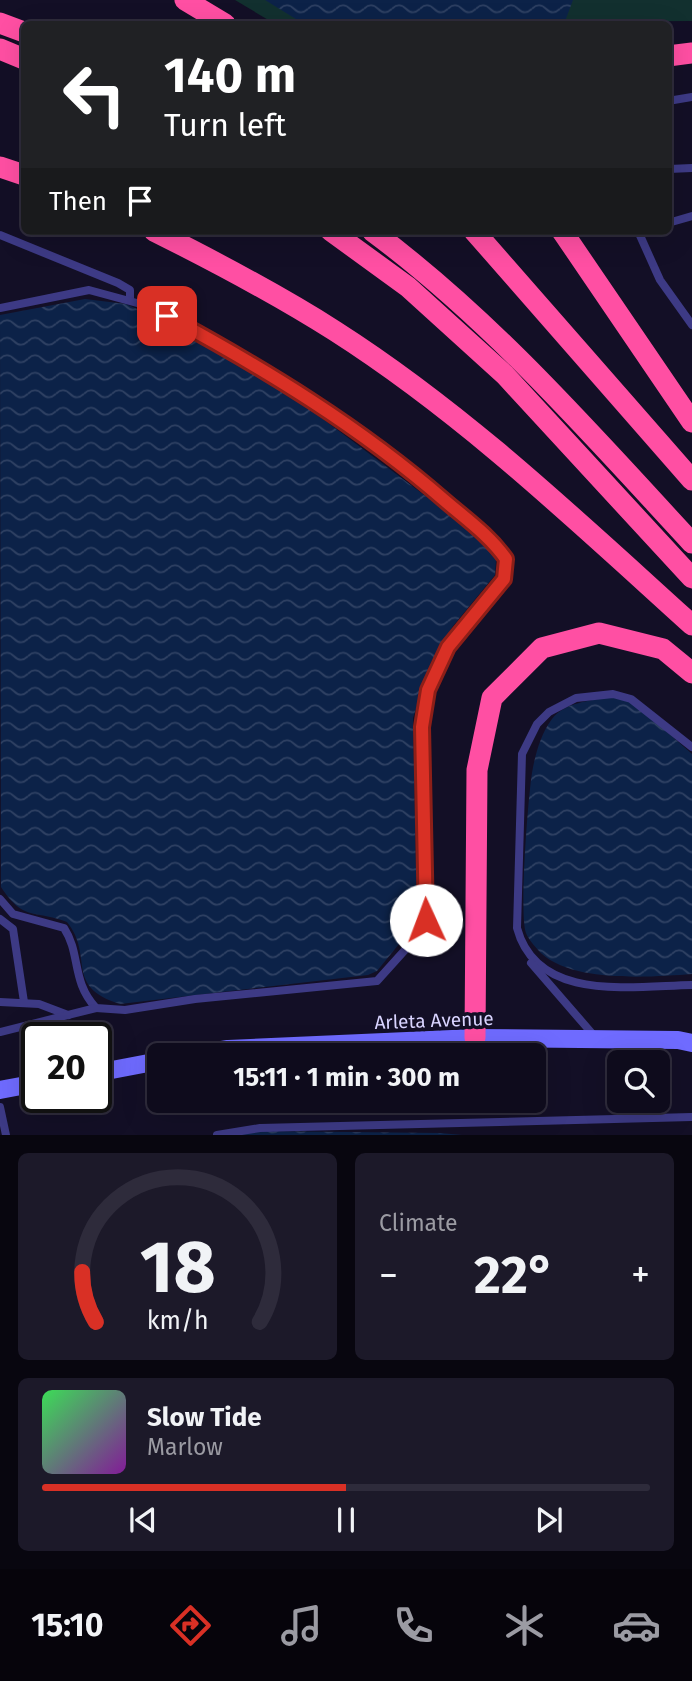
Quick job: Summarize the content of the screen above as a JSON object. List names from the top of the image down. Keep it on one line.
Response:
{"streets":{"main road":["Arleta Avenue"]},"page":{"turn":["140 m","Turn left"],"then":"Then","limit":"20","trip":"15:11 · 1 min · 300 m","tile":"Climate","heat":["−","22°","+"],"song":["Slow Tide","Marlow"],"tabs":"15:10","gauge":["18","km/h"]}}
